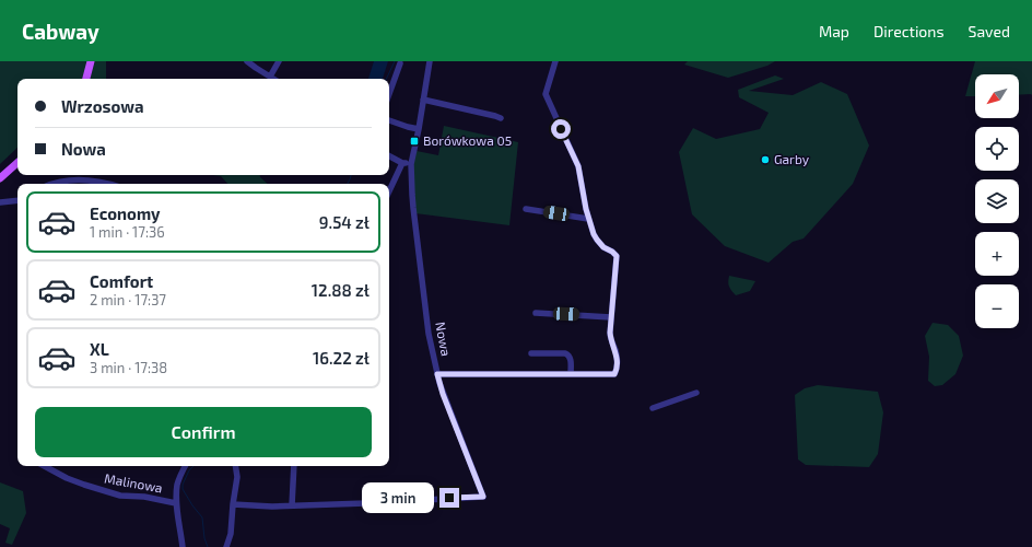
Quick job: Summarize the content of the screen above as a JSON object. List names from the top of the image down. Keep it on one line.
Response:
{"streets":{"street":["Nowa","Malinowa"]},"places":{"transit":["Borówkowa 05"],"other":["Garby"]},"north":"bottom left","page":{"header":"Cabway","nav":["Map","Directions","Saved"],"map_buttons":["+","−"],"banner":["Wrzosowa","Nowa"],"list":[{"name":"Economy","note":"1 min · 17:36","value":"9.54 zł"},{"name":"Comfort","note":"2 min · 17:37","value":"12.88 zł"},{"name":"XL","note":"3 min · 17:38","value":"16.22 zł"}],"buttons":"Confirm","bubble":"3 min"}}
